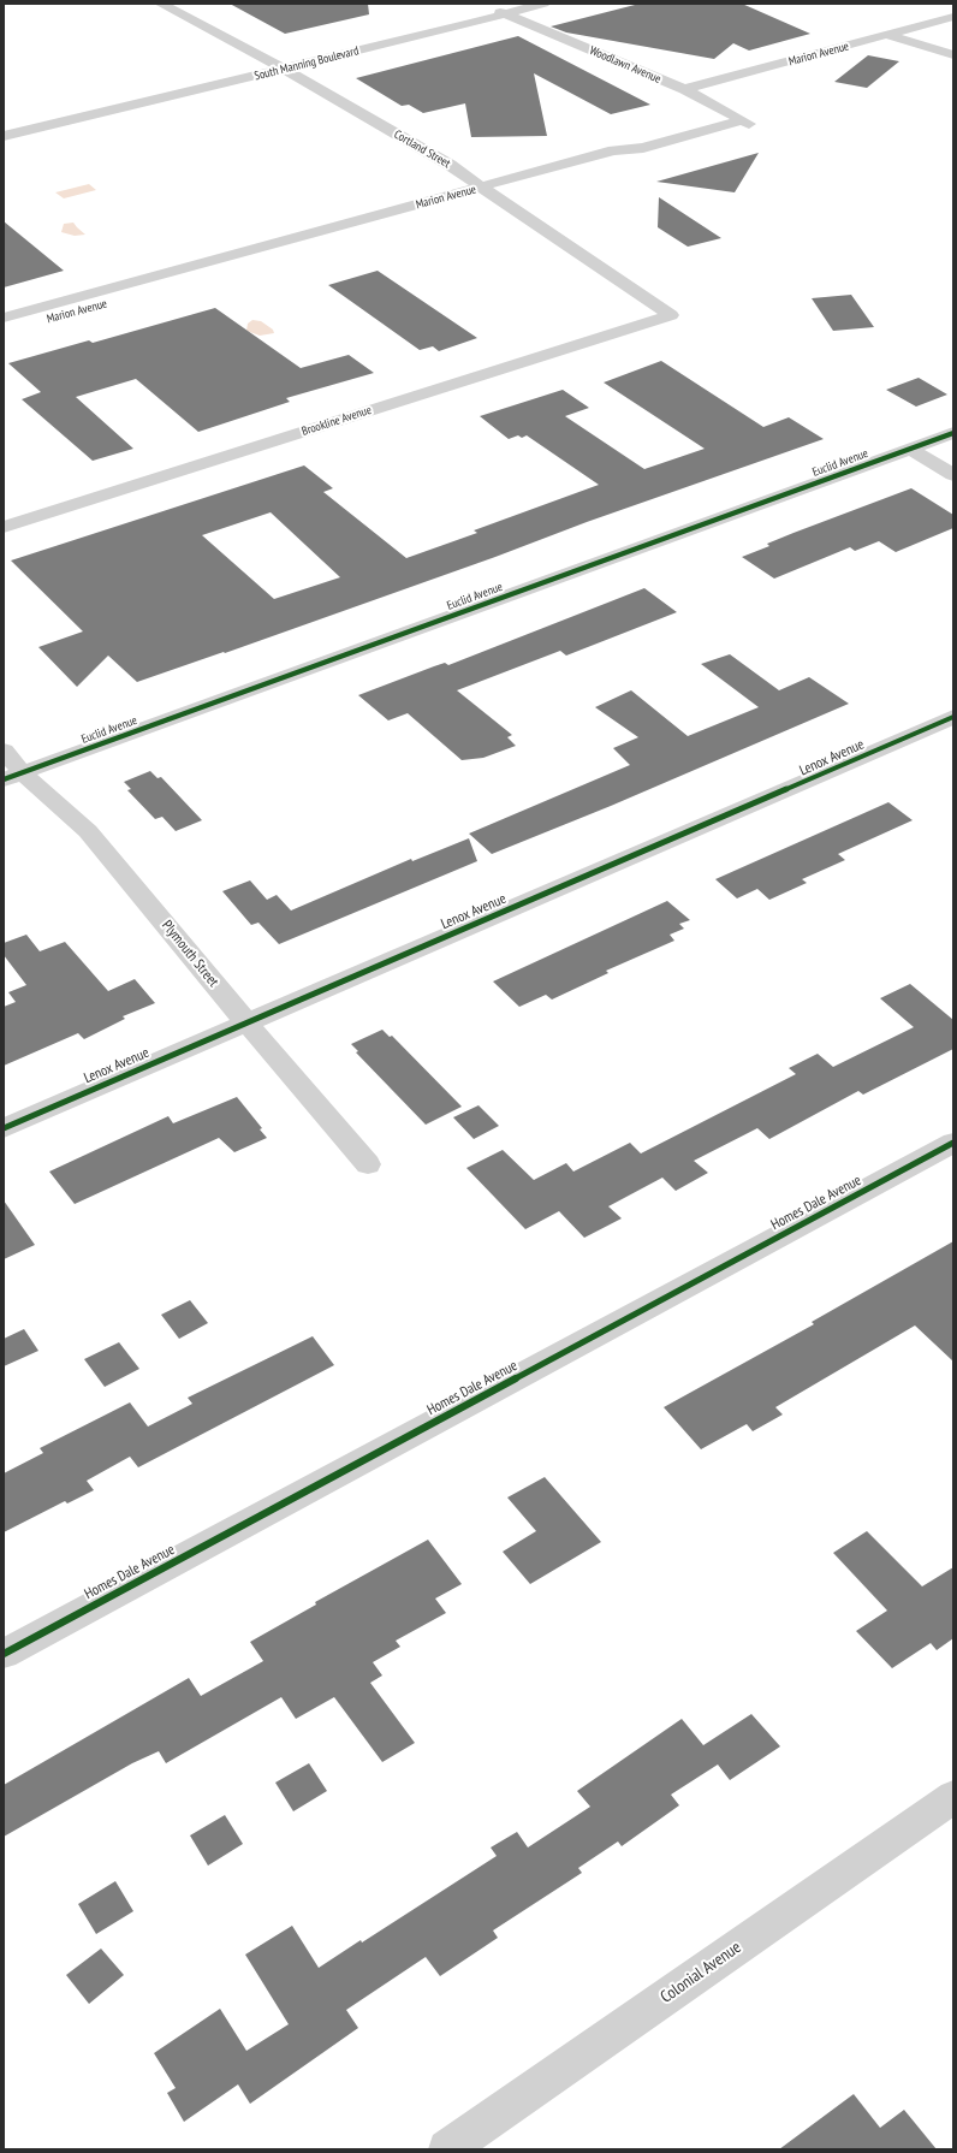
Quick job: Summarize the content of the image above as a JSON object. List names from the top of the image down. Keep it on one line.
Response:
{"streets":{"street":["Marion Avenue","South Manning Boulevard","Woodlawn Avenue","Cortland Street","Brookline Avenue","Euclid Avenue","Lenox Avenue","Plymouth Street","Homes Dale Avenue","Colonial Avenue"]},"crossings":[["Marion Avenue","Woodlawn Avenue"],["Marion Avenue","Cortland Street"],["South Manning Boulevard","Woodlawn Avenue"],["South Manning Boulevard","Cortland Street"],["Cortland Street","Brookline Avenue"],["Euclid Avenue","Plymouth Street"],["Lenox Avenue","Plymouth Street"]]}
